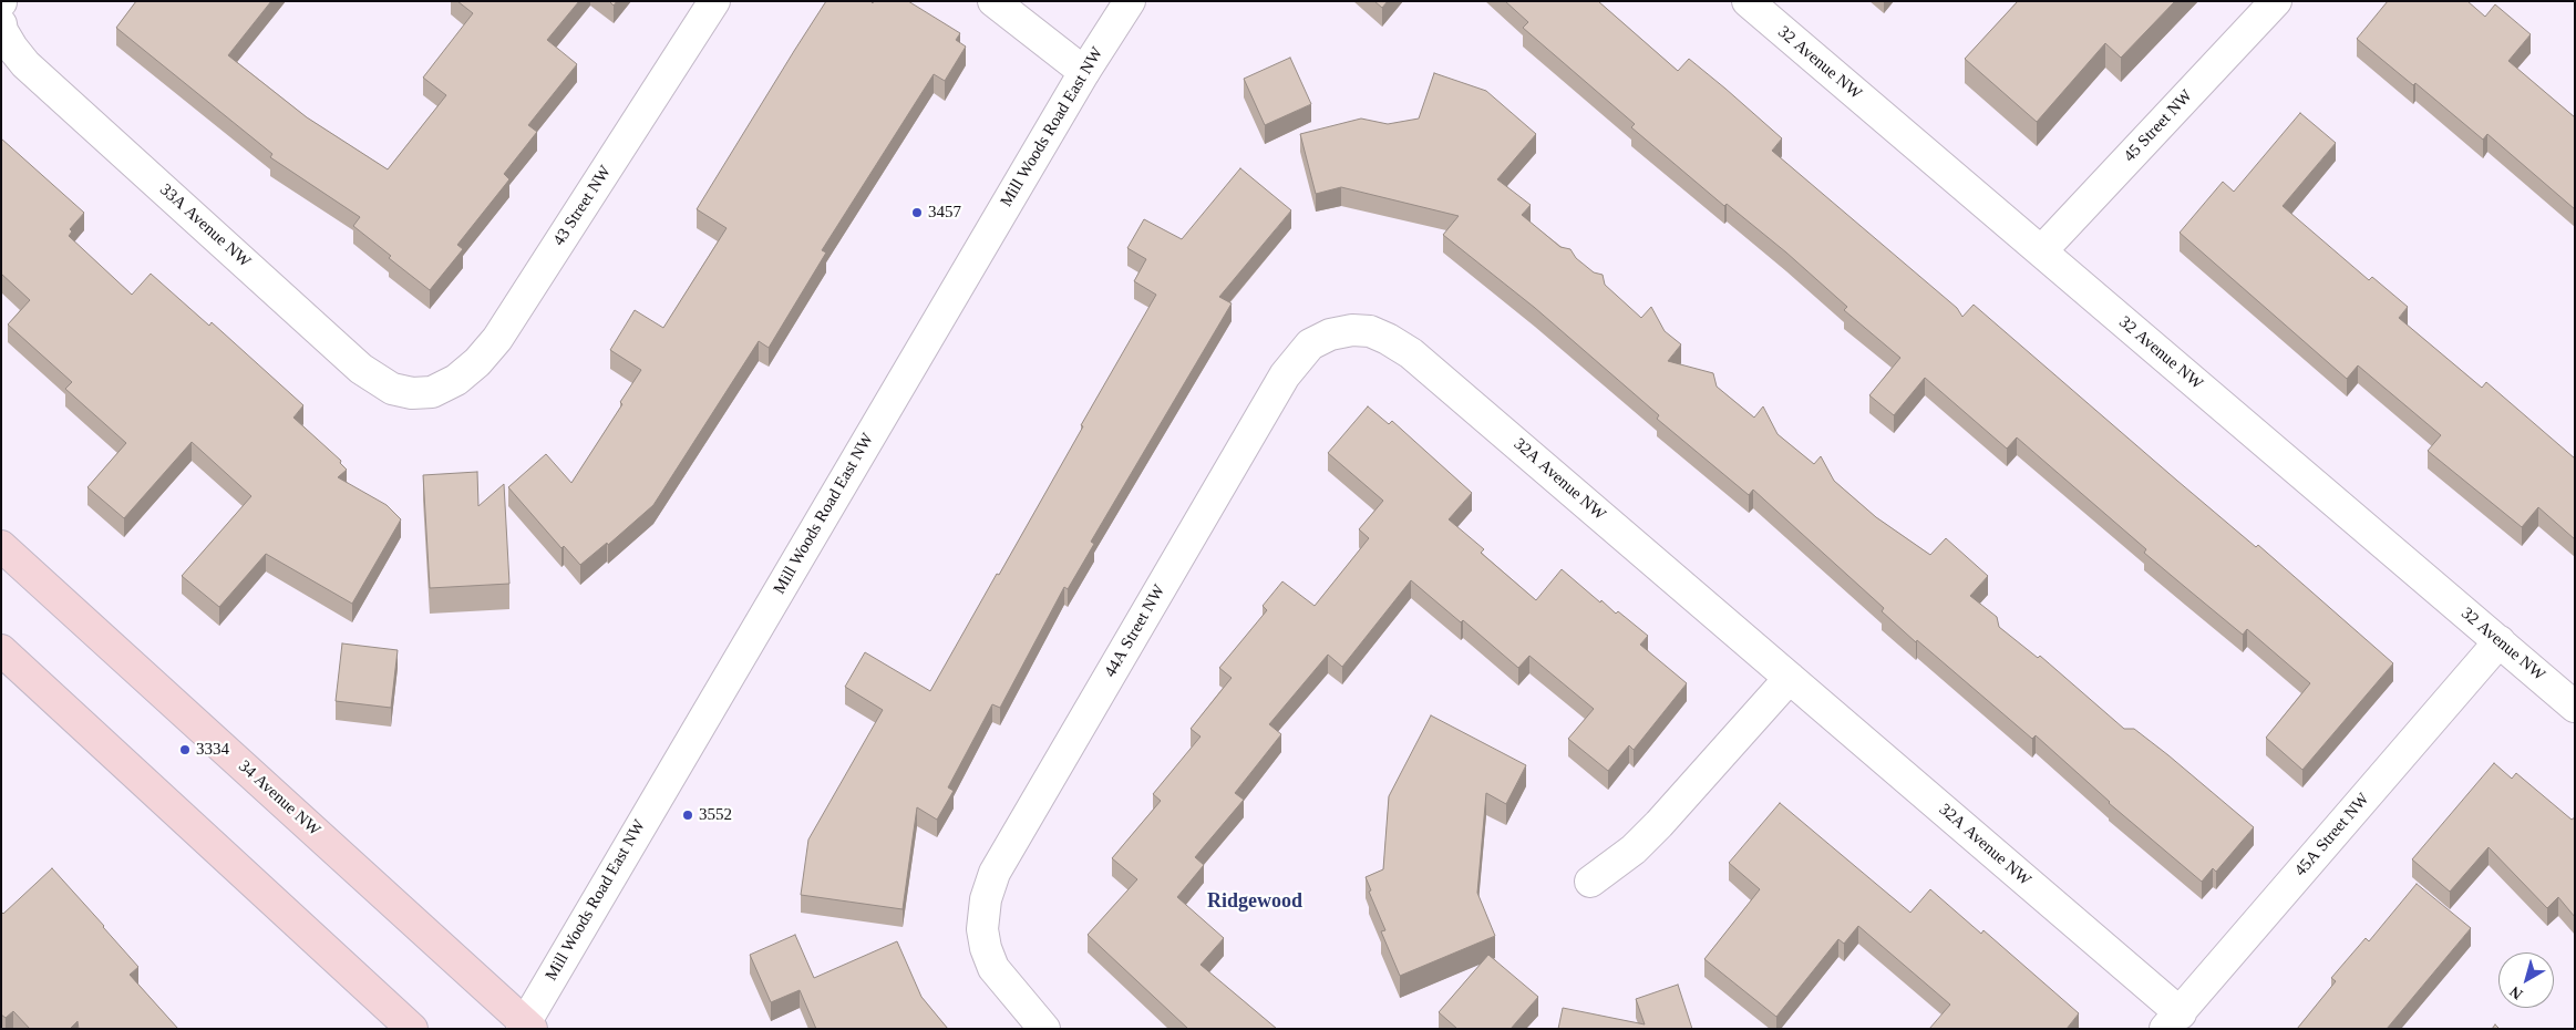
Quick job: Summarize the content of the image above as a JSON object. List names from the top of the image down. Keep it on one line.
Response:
{"streets":{"main road":["34 Avenue NW"],"street":["32 Avenue NW","45 Street NW","Mill Woods Road East NW","43 Street NW","33A Avenue NW","32A Avenue NW","44A Street NW","45A Street NW"]},"crossings":[["32 Avenue NW","45 Street NW"],["32 Avenue NW","45A Street NW"],["Mill Woods Road East NW","34 Avenue NW"],["43 Street NW","33A Avenue NW"],["32A Avenue NW","44A Street NW"],["32A Avenue NW","45A Street NW"]],"districts":["Ridgewood"],"places":["3457","3334","3552"],"north":"bottom left"}
